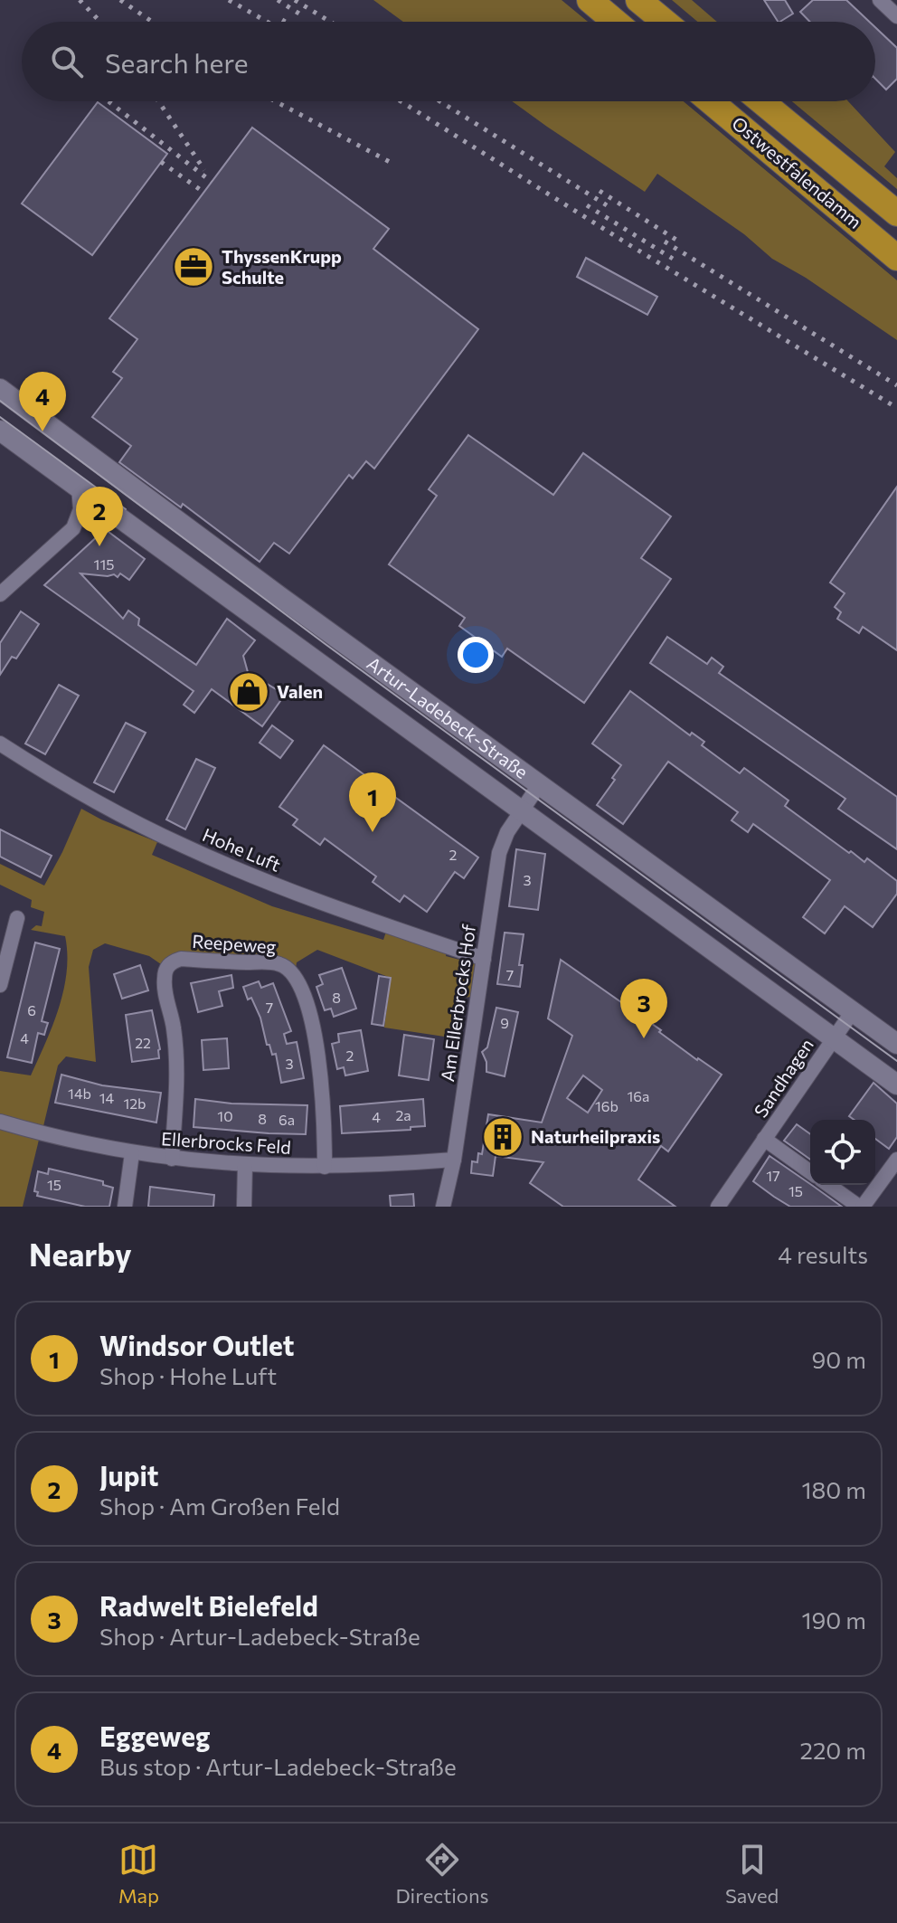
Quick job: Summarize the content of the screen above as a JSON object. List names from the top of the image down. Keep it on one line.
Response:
{"streets":{"highway":["Ostwestfalendamm"],"street":["Artur-Ladebeck-Straße","Hohe Luft","Reepeweg","Am Ellerbrocks Hof","Sandhagen","Ellerbrocks Feld"]},"crossings":[["Artur-Ladebeck-Straße","Am Ellerbrocks Hof"],["Artur-Ladebeck-Straße","Sandhagen"],["Hohe Luft","Am Ellerbrocks Hof"],["Reepeweg","Ellerbrocks Feld"],["Am Ellerbrocks Hof","Ellerbrocks Feld"]],"places":{"office":["ThyssenKrupp Schulte"],"shop":["Valen"],"building":["Naturheilpraxis"]},"house_numbers":["115","2","3","7","8","7","6","9","4","22","2","3","14b","16a","14","12b","16b","2a","10","4","8","6a","17","15","15"],"page":{"search":"Search here","pins":["4","2","1","3"],"heading":["Nearby","4 results"],"list":[{"mark":"1","name":"Windsor Outlet","note":"Shop · Hohe Luft","value":"90 m"},{"mark":"2","name":"Jupit","note":"Shop · Am Großen Feld","value":"180 m"},{"mark":"3","name":"Radwelt Bielefeld","note":"Shop · Artur-Ladebeck-Straße","value":"190 m"},{"mark":"4","name":"Eggeweg","note":"Bus stop · Artur-Ladebeck-Straße","value":"220 m"}],"nav":["Map","Directions","Saved"]}}
